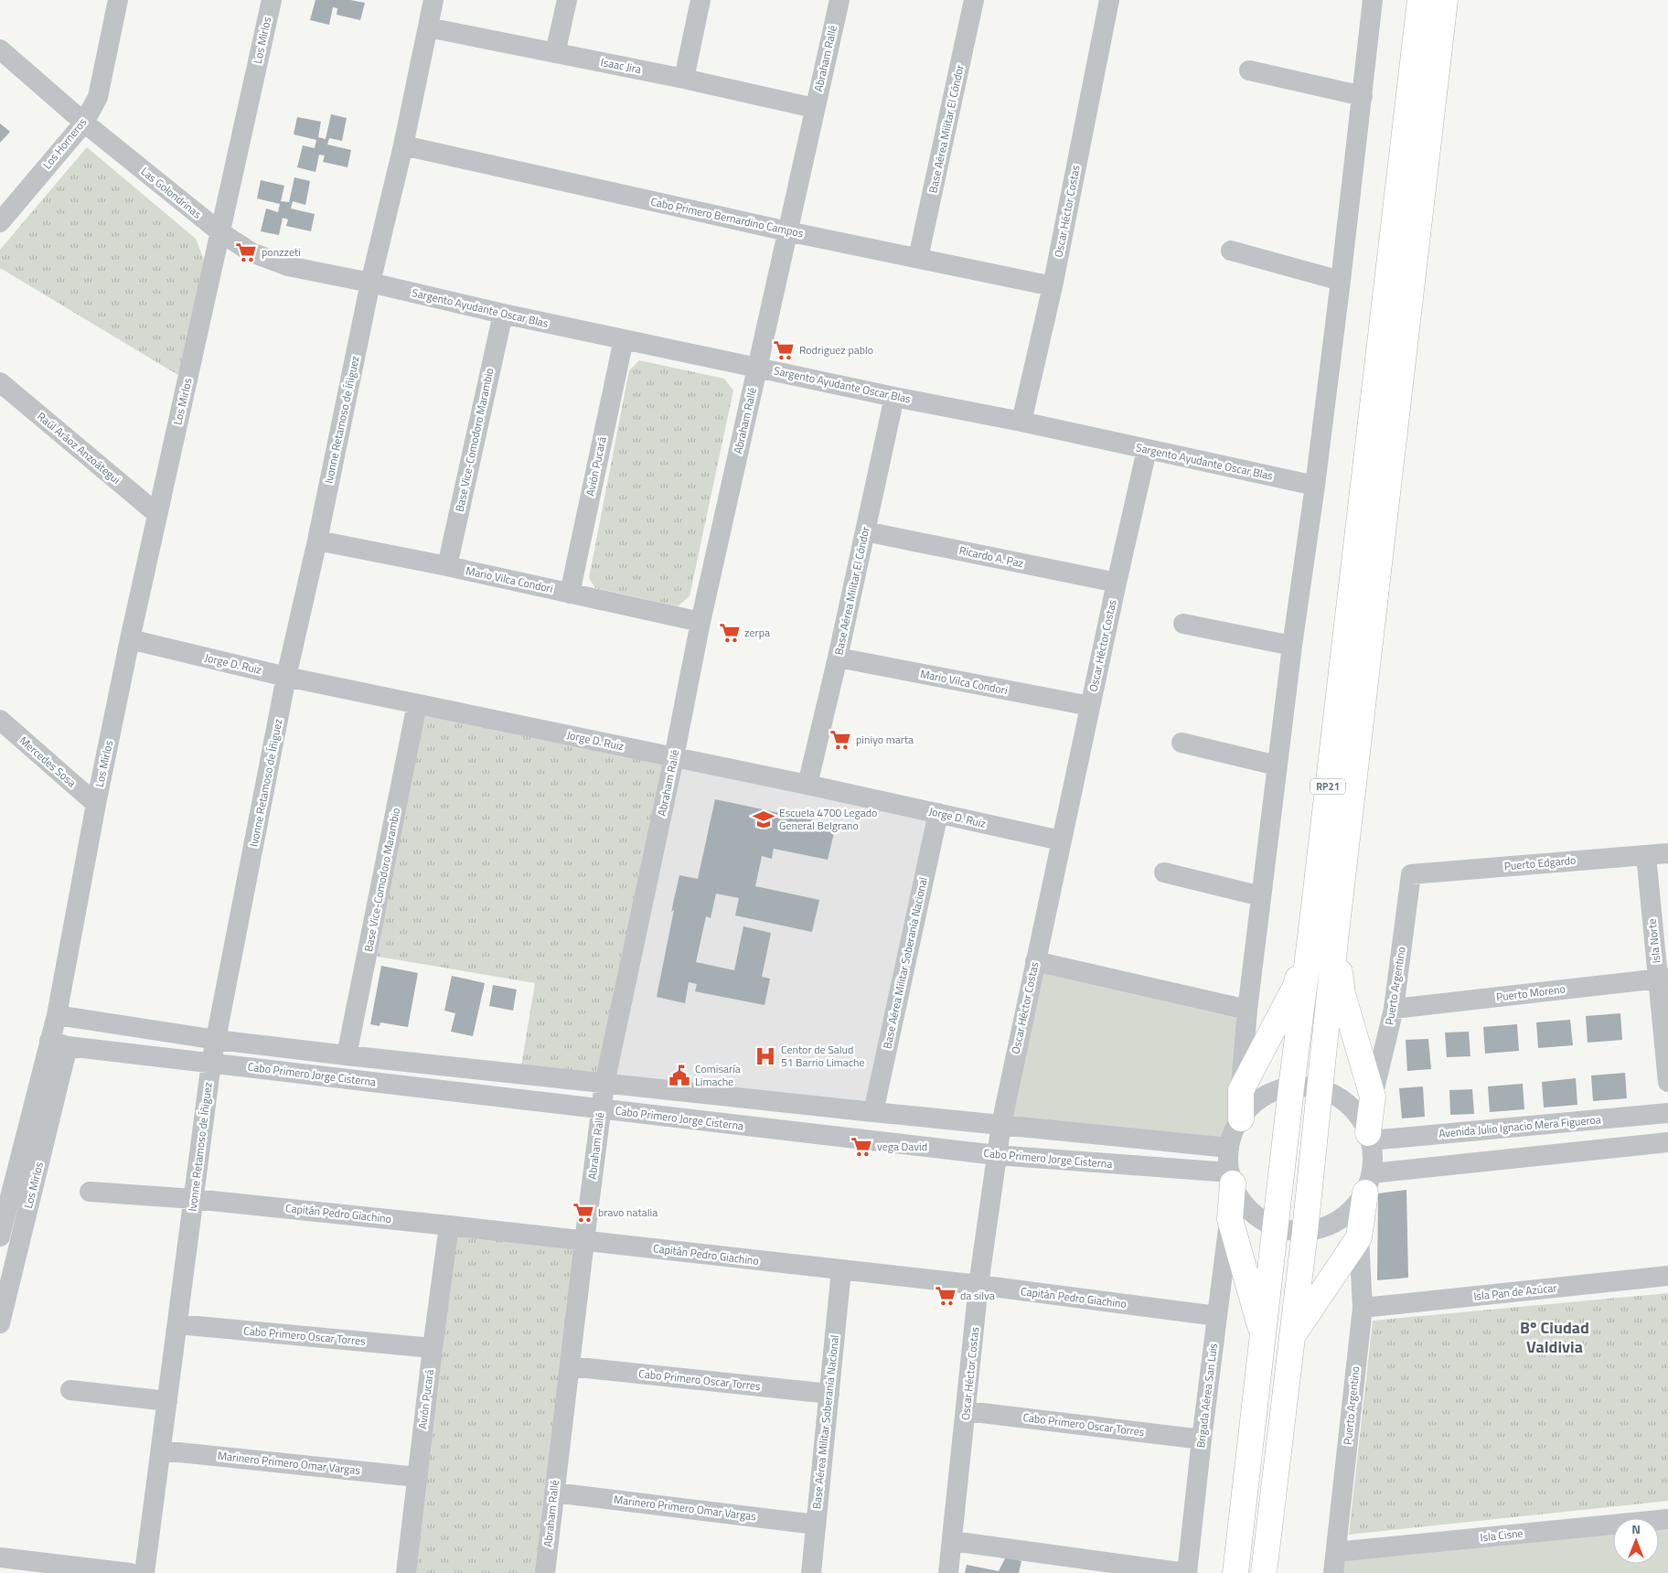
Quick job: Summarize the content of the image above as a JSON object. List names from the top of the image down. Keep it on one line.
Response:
{"streets":{"main road":["RP21"],"street":["Los Mirlos","Abraham Rallé","Isaac Jira","Base Aérea Militar El Cóndor","Los Horneros","Las Golondrinas","Oscar Héctor Costas","Cabo Primero Bernardino Campos","Sargento Ayudante Oscar Blas","Ivonne Retamoso de Íñiguez","Base Vice-Comodoro Marambio","Raúl Aráoz Anzoátegui","Avión Pucará","Ricardo A. Paz","Mario Vilca Condori","Jorge D. Ruiz","Mercedes Sosa","Puerto Edgardo","Isla Norte","Base Aérea Militar Soberanía Nacional","Puerto Argentino","Puerto Moreno","Cabo Primero Jorge Cisterna","Avenida Julio Ignacio Mera Figueroa","Capitán Pedro Giachino","Isla Pan de Azúcar","Cabo Primero Oscar Torres","Brigada Aérea San Luis","Marinero Primero Omar Vargas","Isla Cisne"]},"crossings":[["Los Mirlos","Las Golondrinas"],["Los Mirlos","Raúl Aráoz Anzoátegui"],["Los Mirlos","Jorge D. Ruiz"],["Los Mirlos","Mercedes Sosa"],["Los Mirlos","Cabo Primero Jorge Cisterna"],["Abraham Rallé","Isaac Jira"],["Abraham Rallé","Cabo Primero Bernardino Campos"],["Abraham Rallé","Sargento Ayudante Oscar Blas"],["Abraham Rallé","Mario Vilca Condori"],["Abraham Rallé","Jorge D. Ruiz"],["Abraham Rallé","Cabo Primero Jorge Cisterna"],["Abraham Rallé","Capitán Pedro Giachino"],["Abraham Rallé","Cabo Primero Oscar Torres"],["Abraham Rallé","Marinero Primero Omar Vargas"],["Isaac Jira","Ivonne Retamoso de Íñiguez"],["Base Aérea Militar El Cóndor","Cabo Primero Bernardino Campos"],["Base Aérea Militar El Cóndor","Sargento Ayudante Oscar Blas"],["Base Aérea Militar El Cóndor","Ricardo A. Paz"],["Base Aérea Militar El Cóndor","Mario Vilca Condori"],["Base Aérea Militar El Cóndor","Jorge D. Ruiz"],["Los Horneros","Las Golondrinas"],["Las Golondrinas","Sargento Ayudante Oscar Blas"],["Las Golondrinas","Ivonne Retamoso de Íñiguez"],["Oscar Héctor Costas","Cabo Primero Bernardino Campos"],["Oscar Héctor Costas","Sargento Ayudante Oscar Blas"],["Oscar Héctor Costas","Ricardo A. Paz"],["Oscar Héctor Costas","Mario Vilca Condori"],["Oscar Héctor Costas","Jorge D. Ruiz"],["Oscar Héctor Costas","Cabo Primero Jorge Cisterna"],["Oscar Héctor Costas","Capitán Pedro Giachino"],["Oscar Héctor Costas","Cabo Primero Oscar Torres"],["Cabo Primero Bernardino Campos","Ivonne Retamoso de Íñiguez"],["Sargento Ayudante Oscar Blas","Ivonne Retamoso de Íñiguez"],["Sargento Ayudante Oscar Blas","Base Vice-Comodoro Marambio"],["Sargento Ayudante Oscar Blas","Avión Pucará"],["Ivonne Retamoso de Íñiguez","Mario Vilca Condori"],["Ivonne Retamoso de Íñiguez","Jorge D. Ruiz"],["Ivonne Retamoso de Íñiguez","Cabo Primero Jorge Cisterna"],["Ivonne Retamoso de Íñiguez","Capitán Pedro Giachino"],["Ivonne Retamoso de Íñiguez","Cabo Primero Oscar Torres"],["Ivonne Retamoso de Íñiguez","Marinero Primero Omar Vargas"],["Base Vice-Comodoro Marambio","Mario Vilca Condori"],["Base Vice-Comodoro Marambio","Jorge D. Ruiz"],["Base Vice-Comodoro Marambio","Cabo Primero Jorge Cisterna"],["Avión Pucará","Mario Vilca Condori"],["Avión Pucará","Capitán Pedro Giachino"],["Avión Pucará","Cabo Primero Oscar Torres"],["Avión Pucará","Marinero Primero Omar Vargas"],["Jorge D. Ruiz","Base Aérea Militar Soberanía Nacional"],["Puerto Edgardo","Isla Norte"],["Puerto Edgardo","Puerto Argentino"],["Isla Norte","Puerto Moreno"],["Base Aérea Militar Soberanía Nacional","Cabo Primero Jorge Cisterna"],["Base Aérea Militar Soberanía Nacional","Capitán Pedro Giachino"],["Base Aérea Militar Soberanía Nacional","Cabo Primero Oscar Torres"],["Base Aérea Militar Soberanía Nacional","Marinero Primero Omar Vargas"],["Puerto Argentino","Puerto Moreno"],["Puerto Argentino","Isla Pan de Azúcar"],["Puerto Argentino","Isla Cisne"],["Capitán Pedro Giachino","Brigada Aérea San Luis"],["Cabo Primero Oscar Torres","Brigada Aérea San Luis"]],"districts":["Bº Ciudad Valdivia"],"places":{"supermarket":["ponzzeti","Rodriguez pablo","zerpa","piniyo marta","vega David","bravo natalia","da silva"],"school or university":["Escuela 4700 Legado General Belgrano"],"hospital":["Centor de Salud 51 Barrio Limache"],"public building":["Comisaría Limache"]},"north":"top"}
